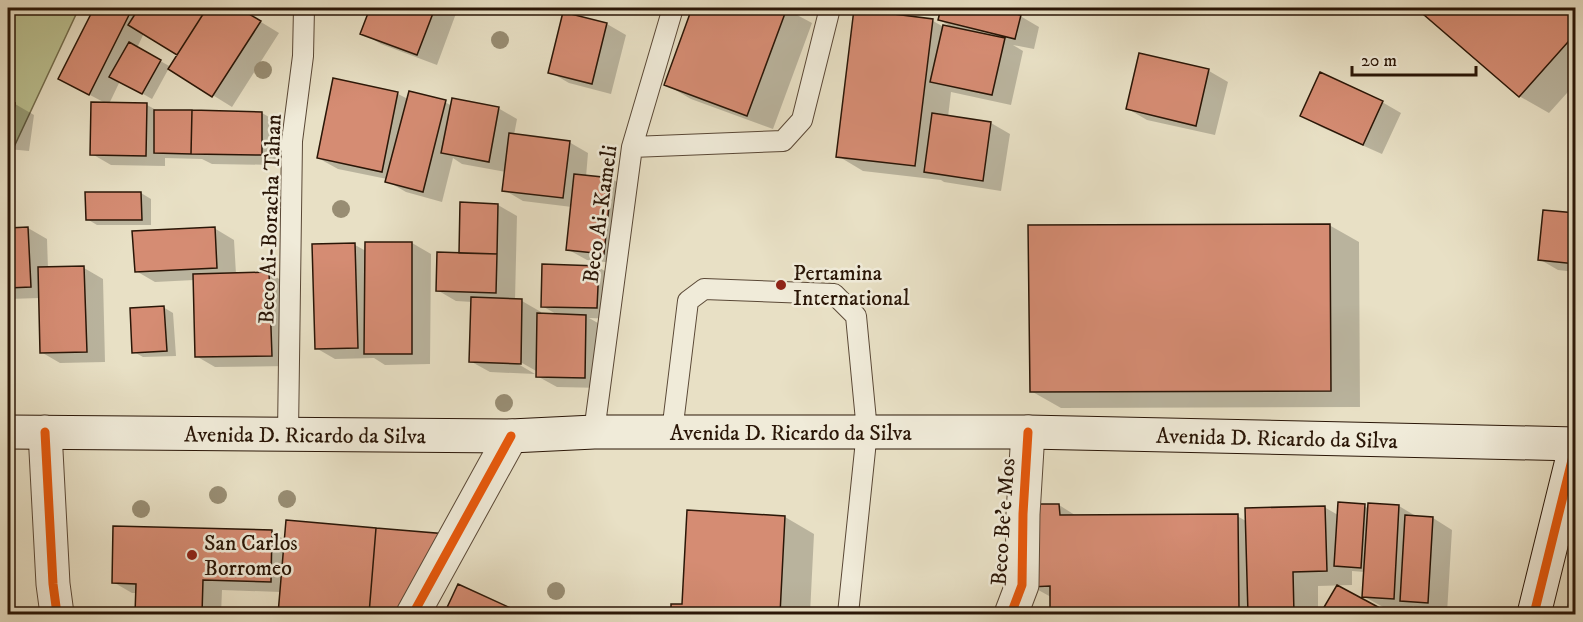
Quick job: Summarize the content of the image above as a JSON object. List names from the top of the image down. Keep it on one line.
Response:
{"streets":{"main road":["Avenida D. Ricardo da Silva","Beco Be'e Mos"],"lane":["Beco Ai-Kameli","Beco Ai-Boracha Tahan"]},"crossings":[["Beco Ai-Kameli","Avenida D. Ricardo da Silva"],["Beco Ai-Boracha Tahan","Avenida D. Ricardo da Silva"],["Avenida D. Ricardo da Silva","Beco Be'e Mos"]],"places":["Pertamina International","San Carlos Borromeo"],"scale_bar":"20 m"}
